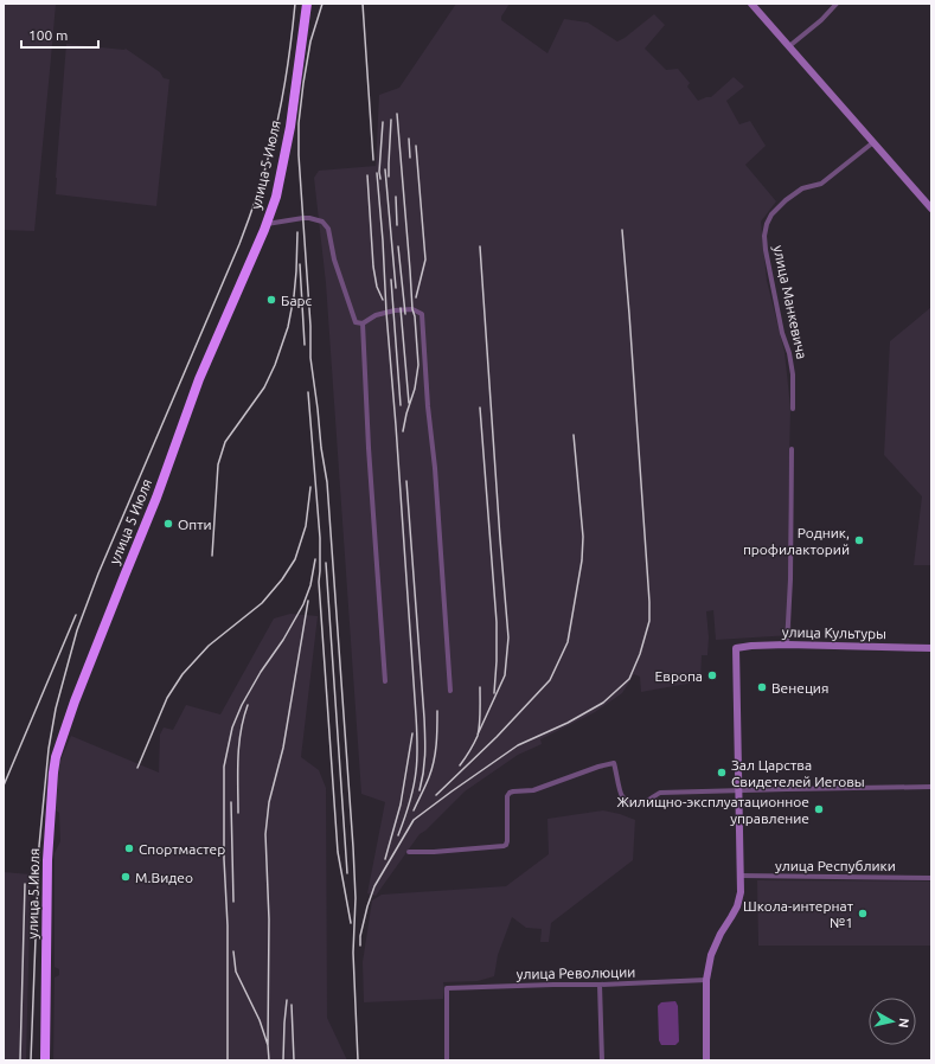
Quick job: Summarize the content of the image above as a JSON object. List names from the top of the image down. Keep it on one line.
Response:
{"streets":{"highway":["улица 5 Июля"],"street":["улица Манкевича","улица Культуры","улица Республики","улица Революции"]},"places":["Барс","Опти","Родник, профилакторий","Европа","Венеция","Зал Царства Свидетелей Иеговы","Жилищно-эксплуатационное управление","Спортмастер","М.Видео","Школа-интернат №1"],"scale_bar":"100 m","north":"right"}
